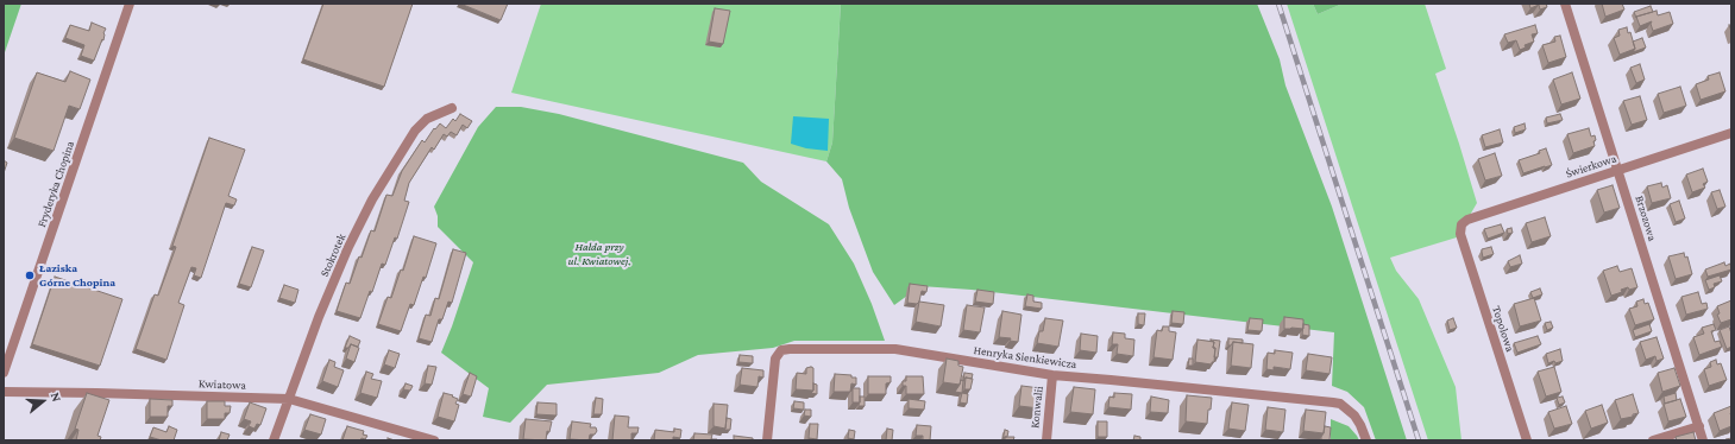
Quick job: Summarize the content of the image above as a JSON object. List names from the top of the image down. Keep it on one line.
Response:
{"streets":{"street":["Świerkowa","Fryderyka Chopina","Brzozowa","Stokrotek","Topolowa","Henryka Sienkiewicza","Kwiatowa","Konwalii"]},"crossings":[["Świerkowa","Brzozowa"],["Świerkowa","Topolowa"],["Stokrotek","Kwiatowa"],["Henryka Sienkiewicza","Konwalii"]],"parks":["Hałda przy ul. Kwiatowej."],"places":["Łaziska Górne Chopina"],"north":"right"}
